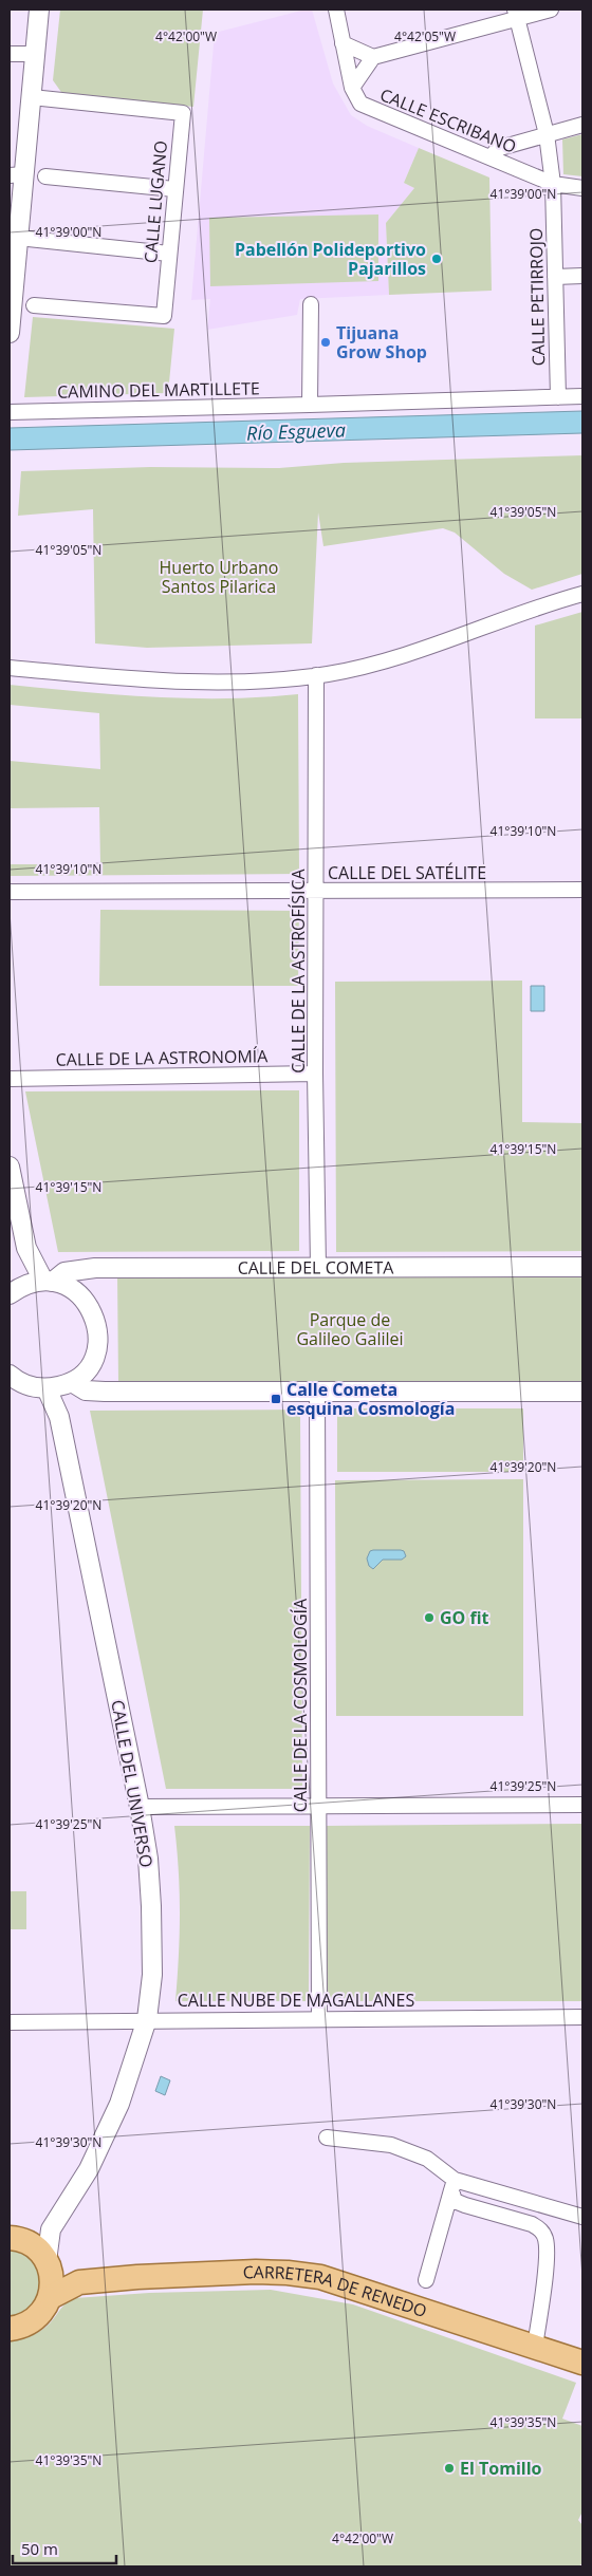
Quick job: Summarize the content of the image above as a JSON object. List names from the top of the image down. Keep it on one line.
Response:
{"streets":{"main road":["CARRETERA DE RENEDO"],"street":["CALLE ESCRIBANO","CALLE LUGANO","CALLE PETIRROJO","CAMINO DEL MARTILLETE","CALLE DEL SATÉLITE","CALLE DE LA ASTROFÍSICA","CALLE DE LA ASTRONOMÍA","CALLE DEL COMETA","CALLE DE LA COSMOLOGÍA","CALLE DEL UNIVERSO","CALLE NUBE DE MAGALLANES"]},"crossings":[["CALLE ESCRIBANO","CALLE PETIRROJO"],["CALLE PETIRROJO","CAMINO DEL MARTILLETE"],["CALLE DEL SATÉLITE","CALLE DE LA ASTROFÍSICA"],["CALLE DE LA ASTROFÍSICA","CALLE DE LA ASTRONOMÍA"],["CALLE DE LA ASTROFÍSICA","CALLE DEL COMETA"],["CALLE DE LA COSMOLOGÍA","CALLE NUBE DE MAGALLANES"],["CALLE DEL UNIVERSO","CALLE NUBE DE MAGALLANES"],["CALLE DEL UNIVERSO","CARRETERA DE RENEDO"]],"water":["Río Esgueva"],"parks":["Huerto Urbano Santos Pilarica","Parque de Galileo Galilei"],"places":{"other":["Pabellón Polideportivo Pajarillos","Tijuana Grow Shop","GO fit","El Tomillo"],"transit":["Calle Cometa esquina Cosmología"]},"scale_bar":"50 m","coordinates":["4°42'00\"W","4°42'05\"W","41°39'00\"N","41°39'05\"N","41°39'10\"N","41°39'15\"N","41°39'20\"N","41°39'25\"N","41°39'30\"N","41°39'35\"N"]}
